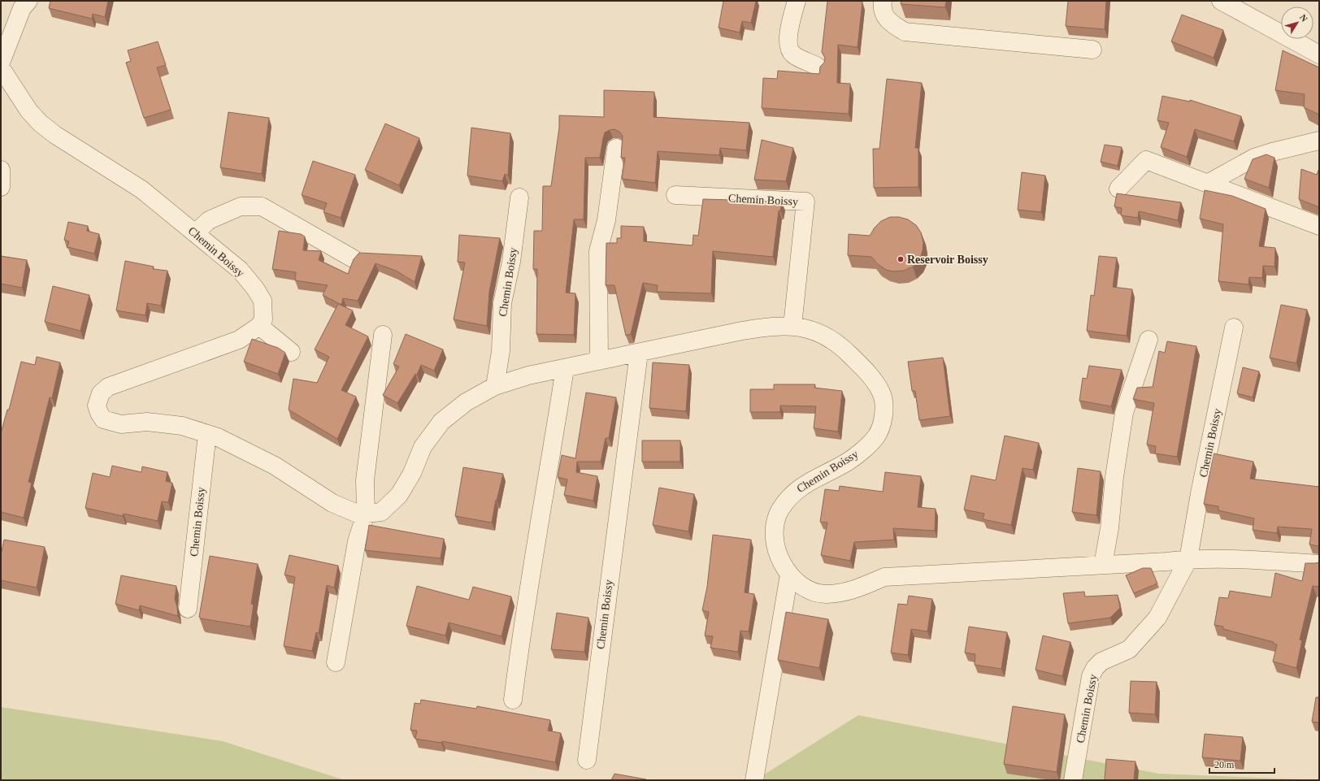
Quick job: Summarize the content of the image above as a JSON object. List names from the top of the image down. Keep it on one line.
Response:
{"streets":{"street":["Chemin Boissy"]},"places":["Reservoir Boissy"],"scale_bar":"20 m","north":"top right"}
